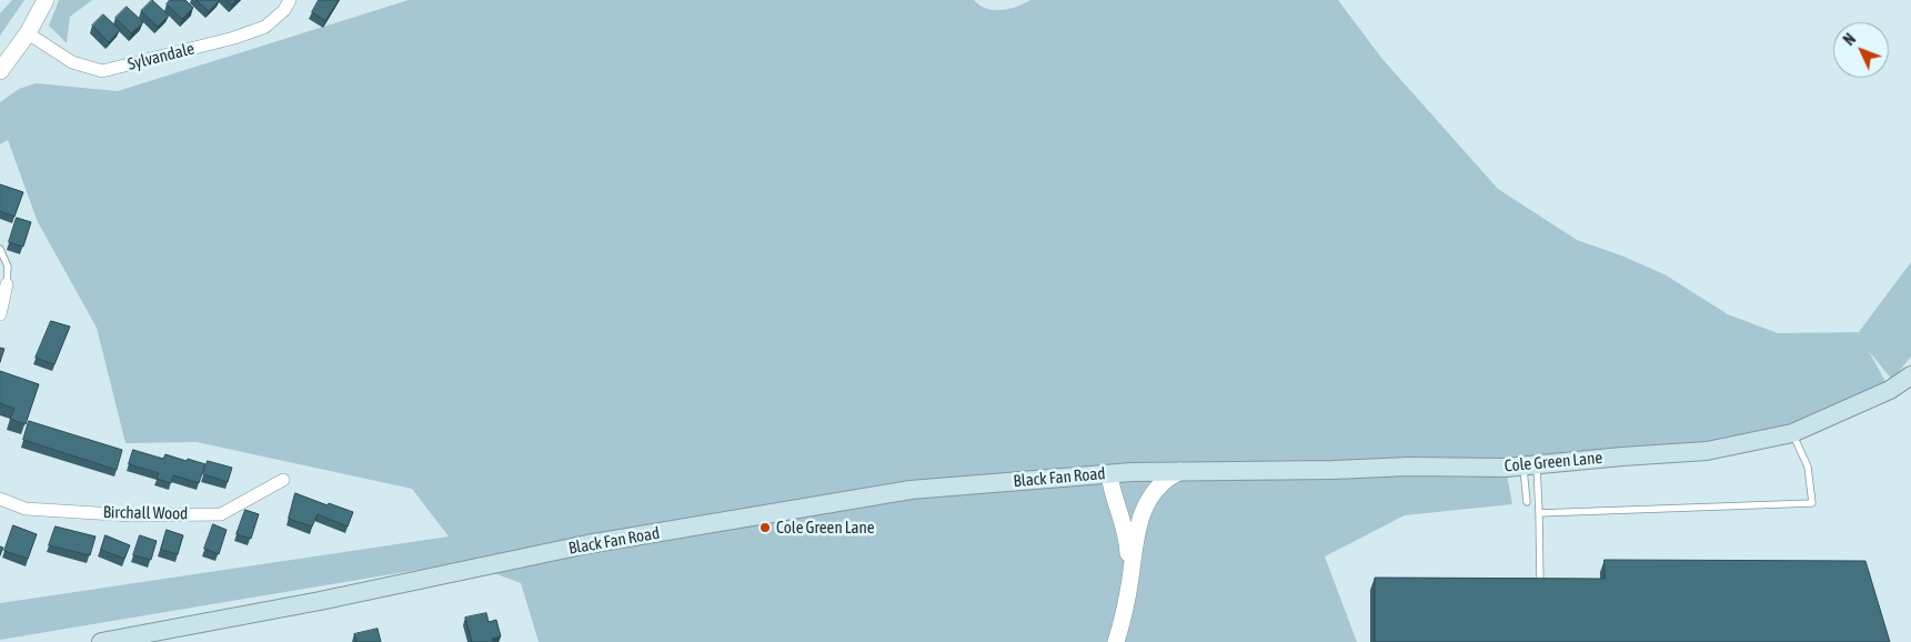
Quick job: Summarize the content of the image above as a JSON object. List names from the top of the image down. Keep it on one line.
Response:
{"streets":{"main road":["Cole Green Lane","Black Fan Road"],"street":["Sylvandale","Birchall Wood"]},"crossings":[["Cole Green Lane","Black Fan Road"]],"places":["Cole Green Lane"],"north":"top left"}
